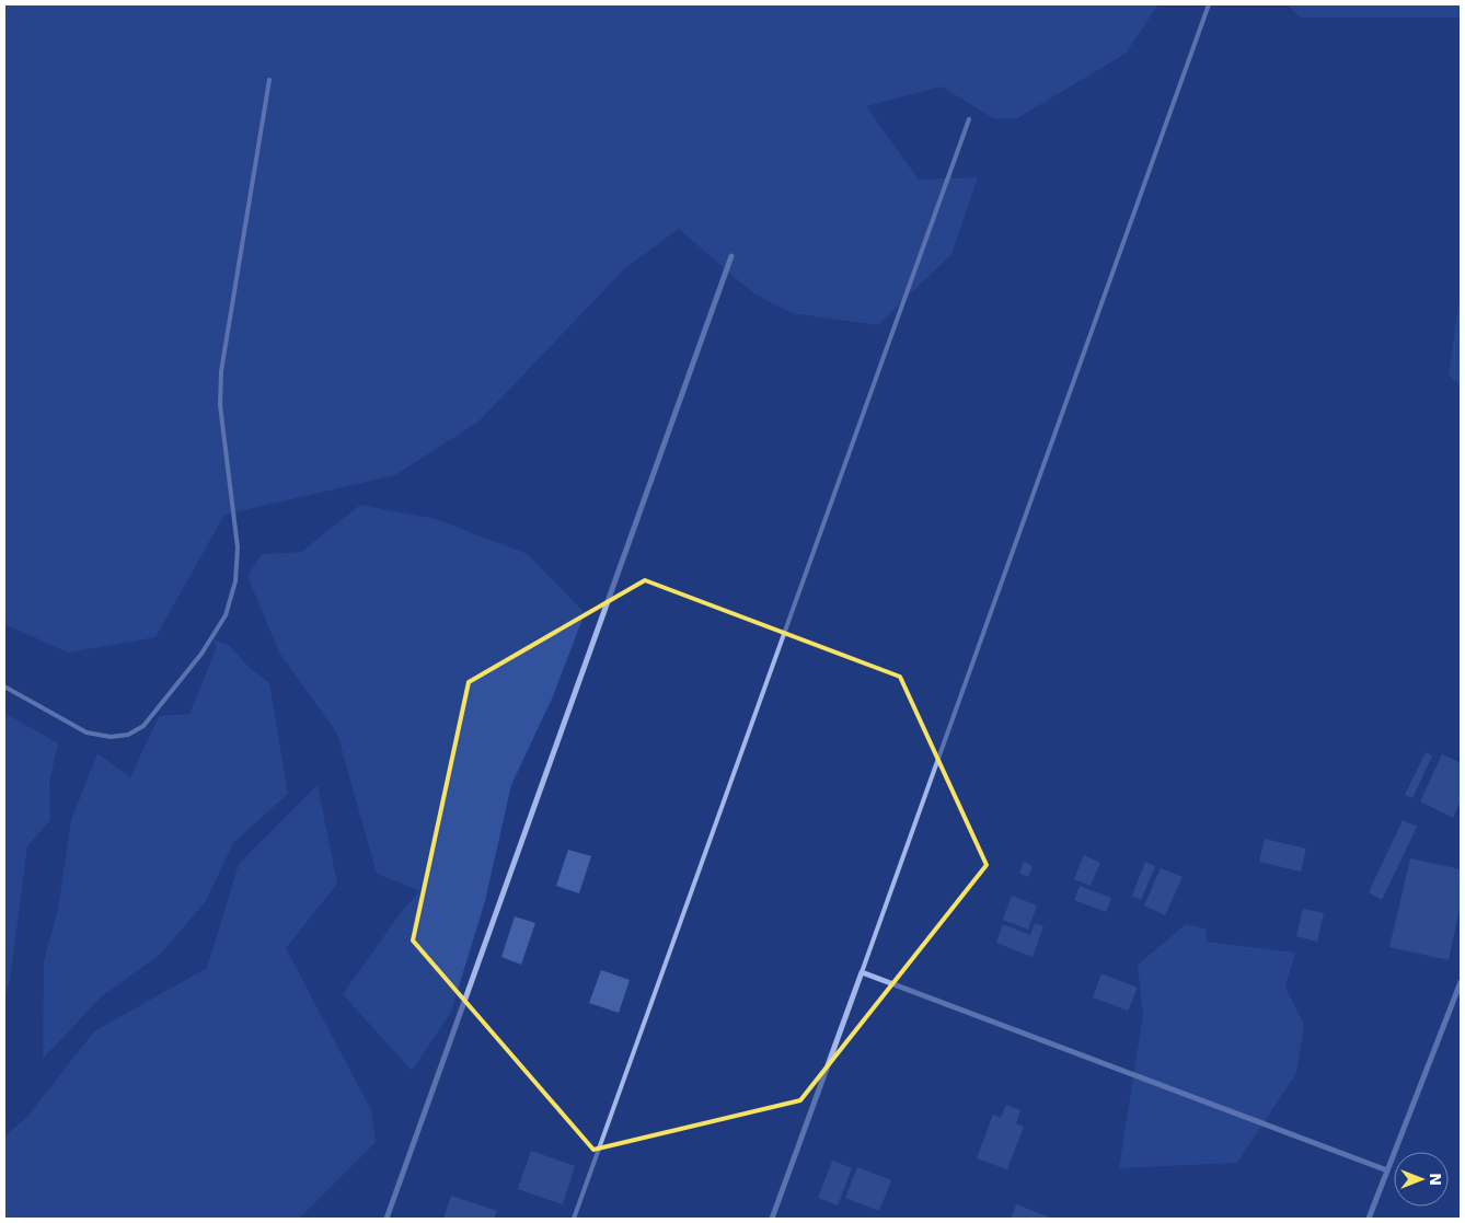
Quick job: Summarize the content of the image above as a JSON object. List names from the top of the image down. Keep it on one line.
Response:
{"north":"right"}
